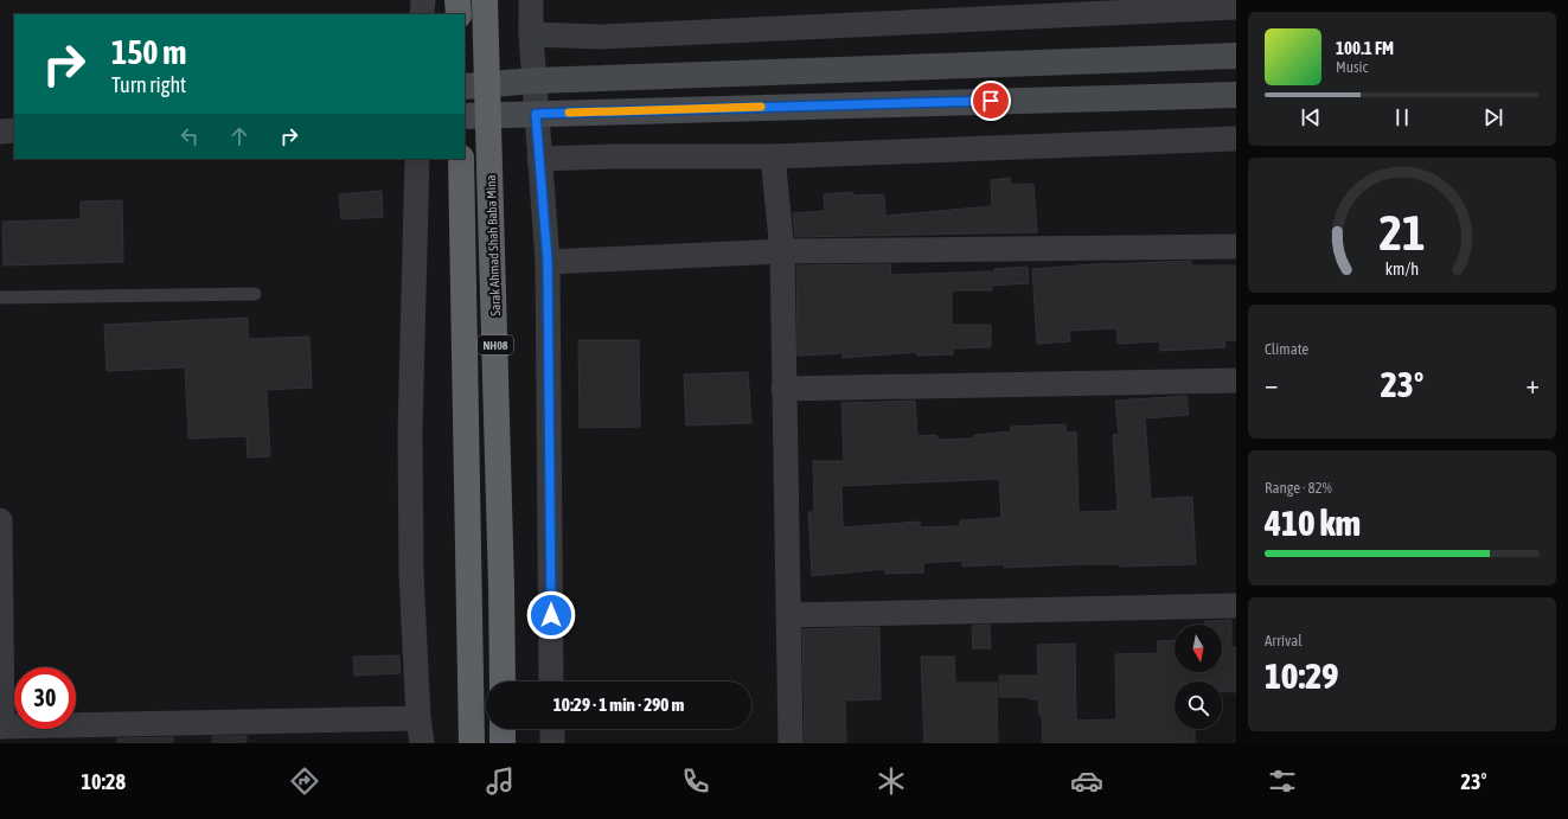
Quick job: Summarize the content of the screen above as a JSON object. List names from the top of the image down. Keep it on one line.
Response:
{"streets":{"highway":["Sarak Ahmad Shah Baba Mina","NH08"]},"north":"bottom","page":{"turn":["150 m","Turn right"],"song":["100.1 FM","Music"],"tile":["Climate",["Range · 82%","410 km"],["Arrival","10:29"]],"heat":["−","23°","+"],"limit":"30","trip":"10:29 · 1 min · 290 m","tabs":["10:28","23°"],"gauge":["21","km/h"]}}
